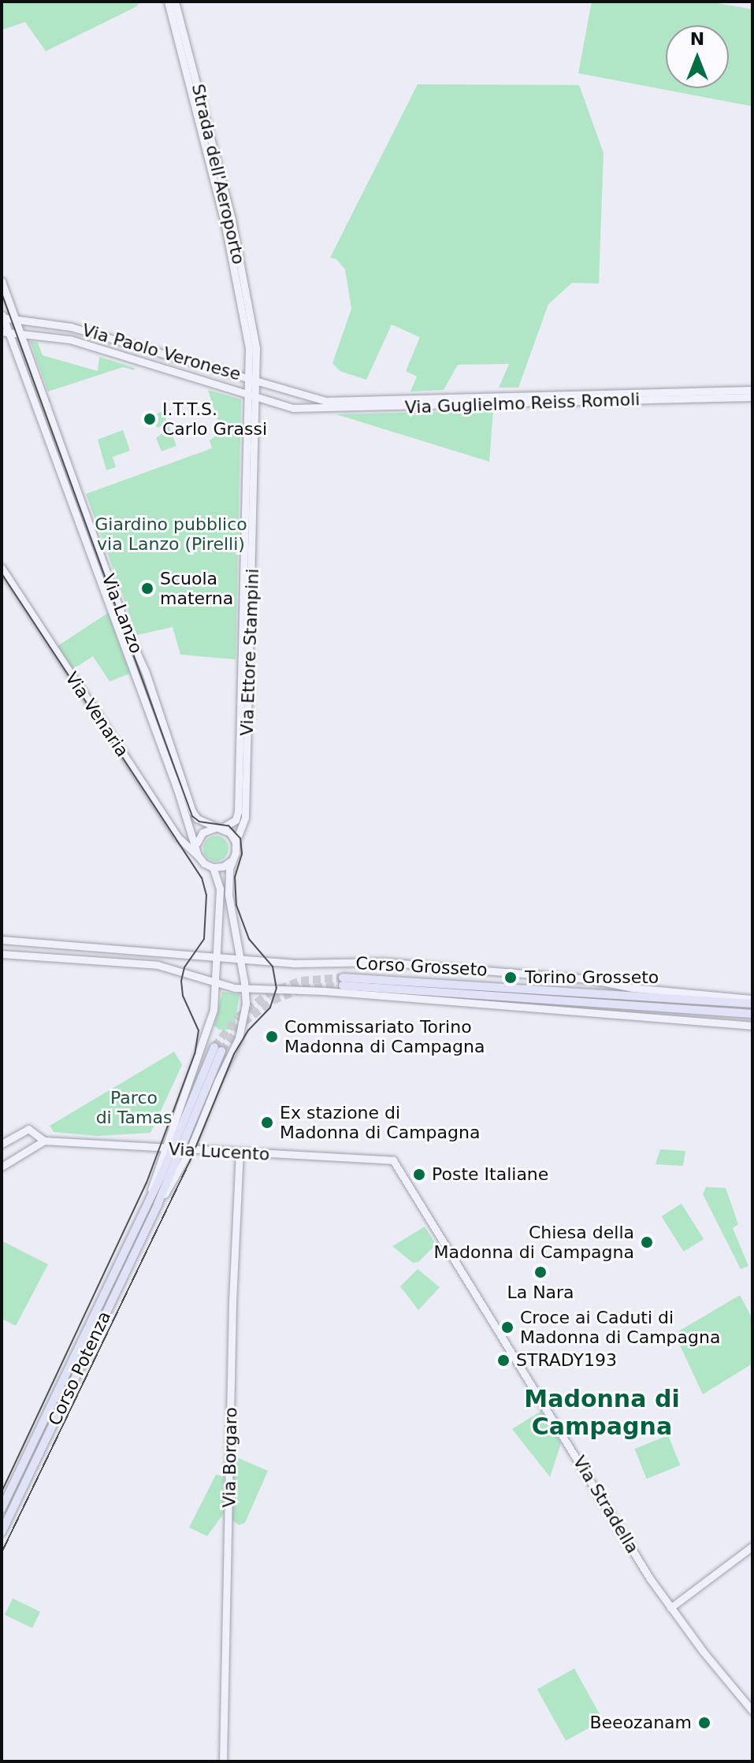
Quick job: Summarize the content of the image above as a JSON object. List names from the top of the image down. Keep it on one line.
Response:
{"streets":{"main road":["Strada dell'Aeroporto","Via Paolo Veronese","Via Guglielmo Reiss Romoli","Via Lanzo","Via Ettore Stampini","Via Venaria","Corso Grosseto","Via Lucento","Corso Potenza","Via Borgaro","Via Stradella"]},"crossings":[["Strada dell'Aeroporto","Via Ettore Stampini"],["Via Paolo Veronese","Via Guglielmo Reiss Romoli"],["Via Paolo Veronese","Via Lanzo"],["Via Paolo Veronese","Via Ettore Stampini"],["Via Lanzo","Via Ettore Stampini"],["Via Lanzo","Via Venaria"],["Via Lanzo","Corso Potenza"],["Via Ettore Stampini","Via Venaria"],["Via Ettore Stampini","Corso Potenza"],["Via Venaria","Corso Potenza"],["Corso Grosseto","Corso Potenza"],["Via Lucento","Corso Potenza"],["Via Lucento","Via Borgaro"],["Via Lucento","Via Stradella"]],"districts":["Madonna di Campagna"],"parks":["Giardino pubblico via Lanzo (Pirelli)","Parco di Tamas"],"places":["I.T.T.S. Carlo Grassi","Scuola materna","Torino Grosseto","Commissariato Torino Madonna di Campagna","Ex stazione di Madonna di Campagna","Poste Italiane","Chiesa della Madonna di Campagna","La Nara","Croce ai Caduti di Madonna di Campagna","STRADY193","Beeozanam"],"north":"top"}
